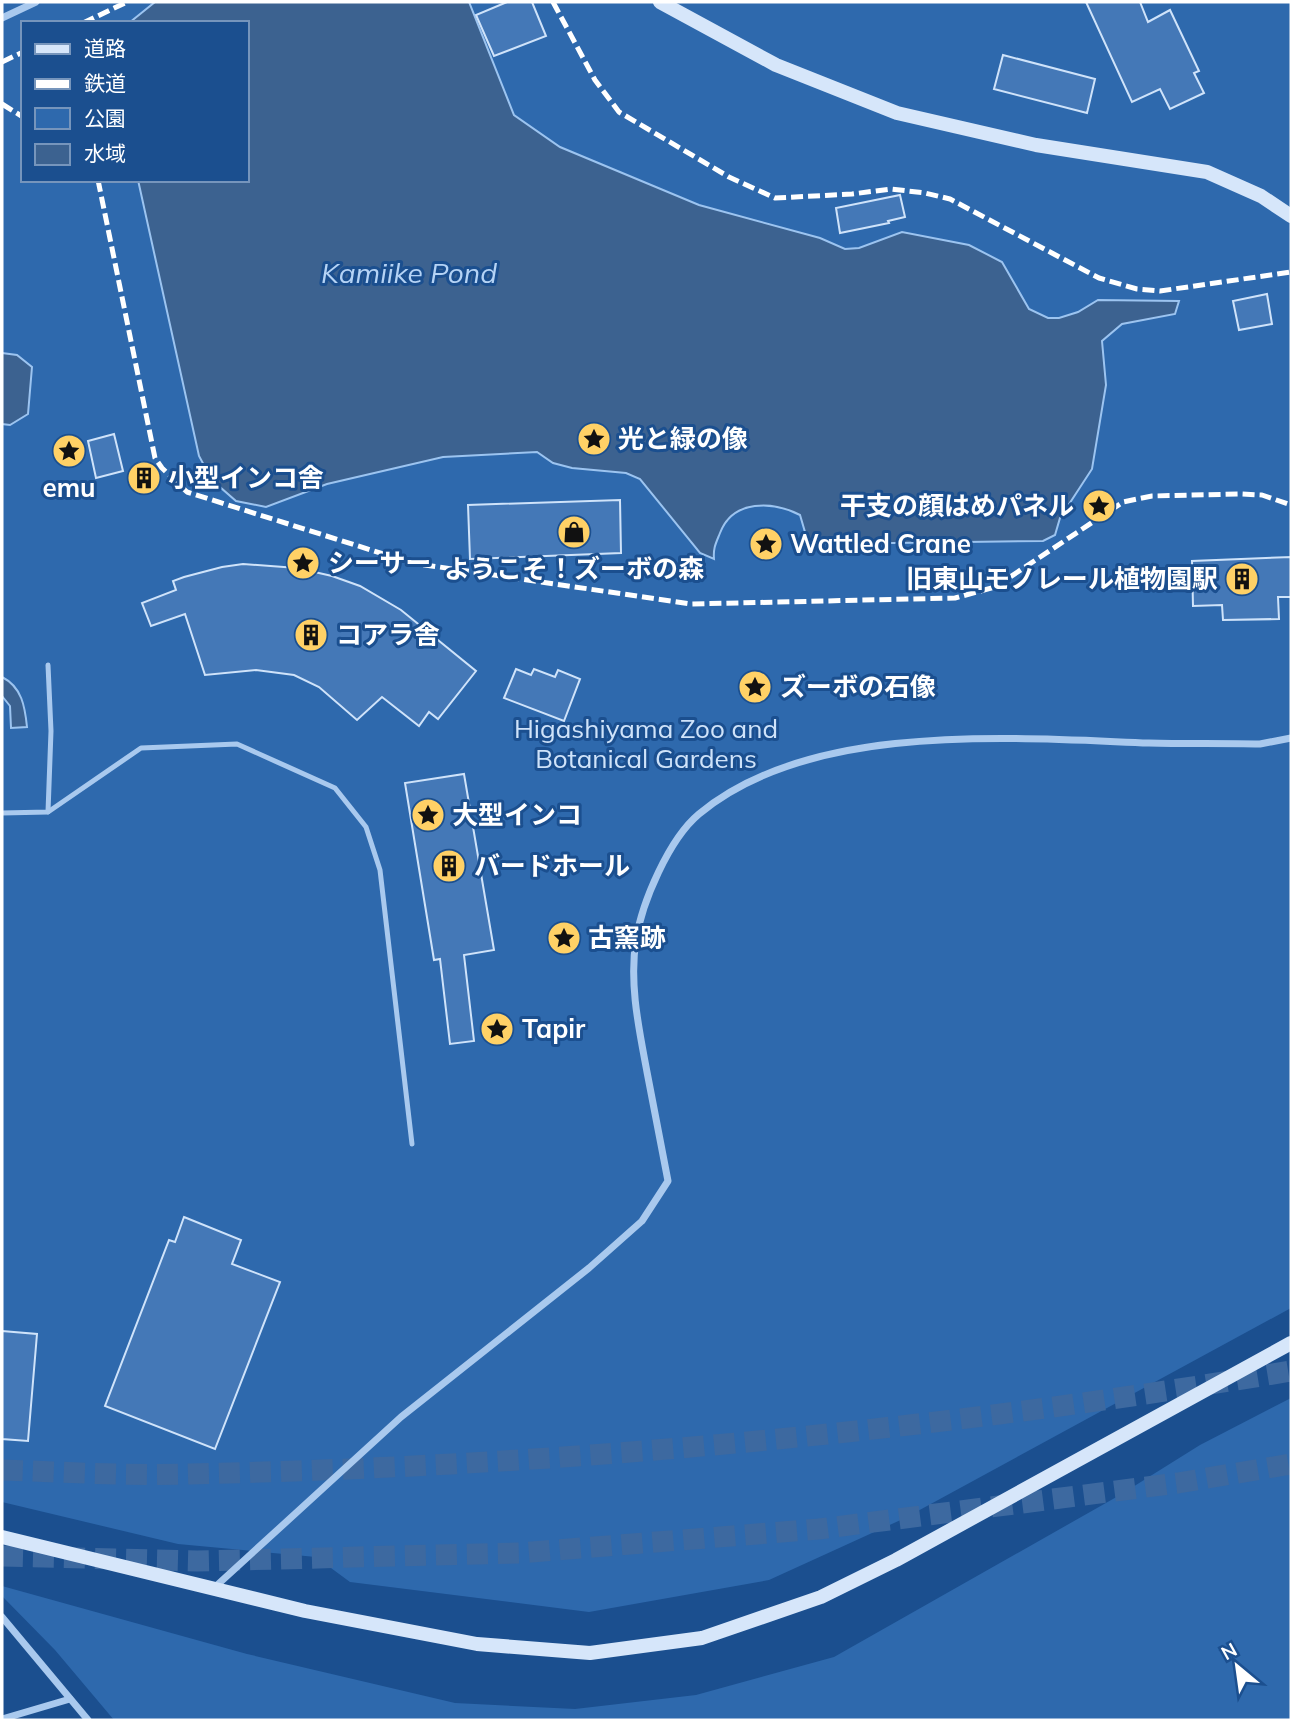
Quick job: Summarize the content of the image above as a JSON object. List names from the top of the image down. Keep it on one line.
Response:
{"water":["Kamiike Pond"],"parks":["Higashiyama Zoo and Botanical Gardens"],"places":{"place":["光と緑の像","emu","干支の顔はめパネル","Wattled Crane","シーサー","ズーボの石像","大型インコ","古窯跡","Tapir"],"building":["小型インコ舎","旧東山モノレール植物園駅","コアラ舎","バードホール"],"shop":["ようこそ！ズーボの森"]},"legend":["道路","鉄道","公園","水域"],"north":"top left"}
